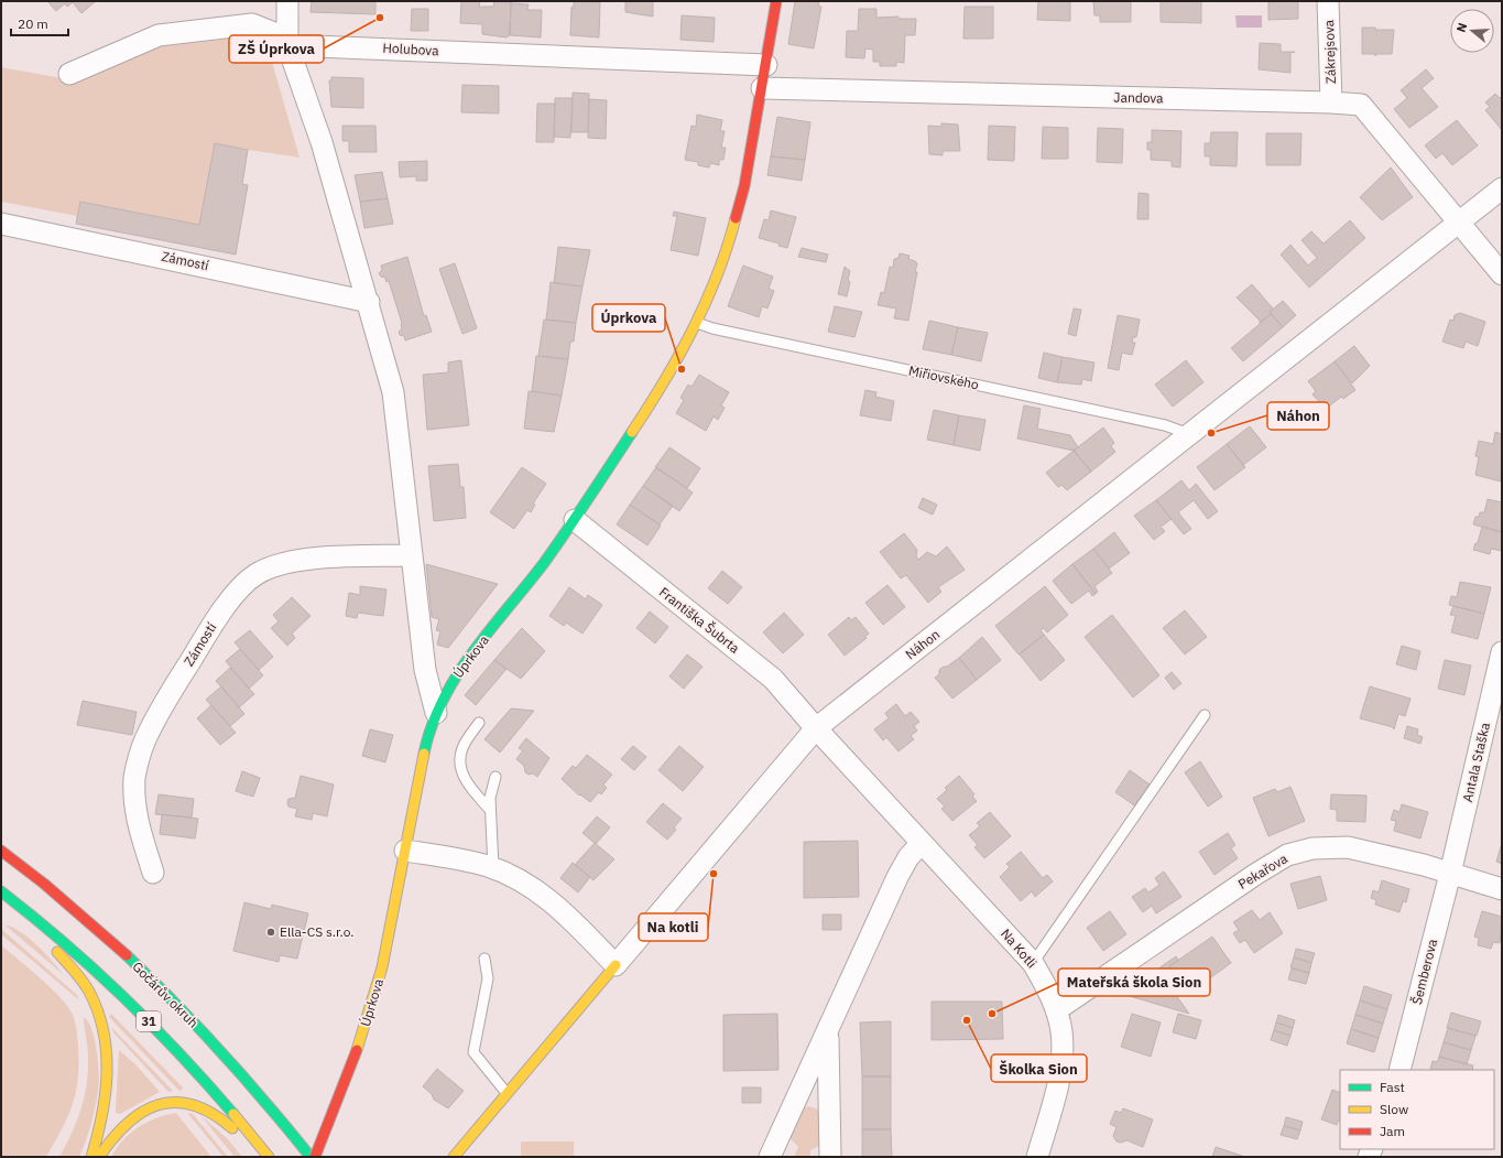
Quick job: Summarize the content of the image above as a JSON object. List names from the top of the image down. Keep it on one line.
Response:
{"streets":{"main road":["Úprkova","Gočárův okruh","31"],"street":["Holubova","Zákrejsova","Jandova","Zámostí","Františka Šubrta","Náhon","Antala Staška","Pekařova","Na Kotli","Šemberova"],"lane":["Miřiovského"]},"crossings":[["Holubova","Úprkova"],["Zákrejsova","Jandova"],["Jandova","Náhon"],["Jandova","Úprkova"],["Miřiovského","Náhon"],["Miřiovského","Úprkova"],["Františka Šubrta","Náhon"],["Františka Šubrta","Úprkova"],["Františka Šubrta","Na Kotli"],["Náhon","Na Kotli"],["Antala Staška","Pekařova"],["Antala Staška","Šemberova"],["Pekařova","Na Kotli"],["Pekařova","Šemberova"]],"places":["ZŠ Úprkova","Úprkova","Náhon","Na kotli","Ella-CS s.r.o.","Mateřská škola Sion","Školka Sion"],"legend":["Fast","Slow","Jam"],"scale_bar":"20 m","north":"left"}
